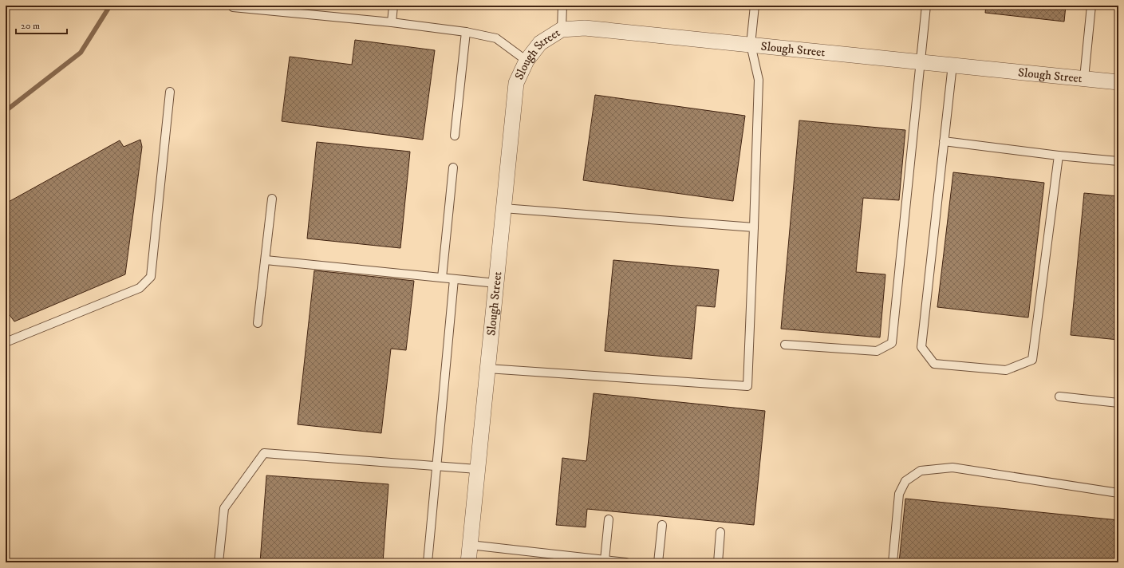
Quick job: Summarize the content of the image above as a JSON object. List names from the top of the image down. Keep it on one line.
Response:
{"streets":{"street":["Slough Street"]},"scale_bar":"20 m"}
